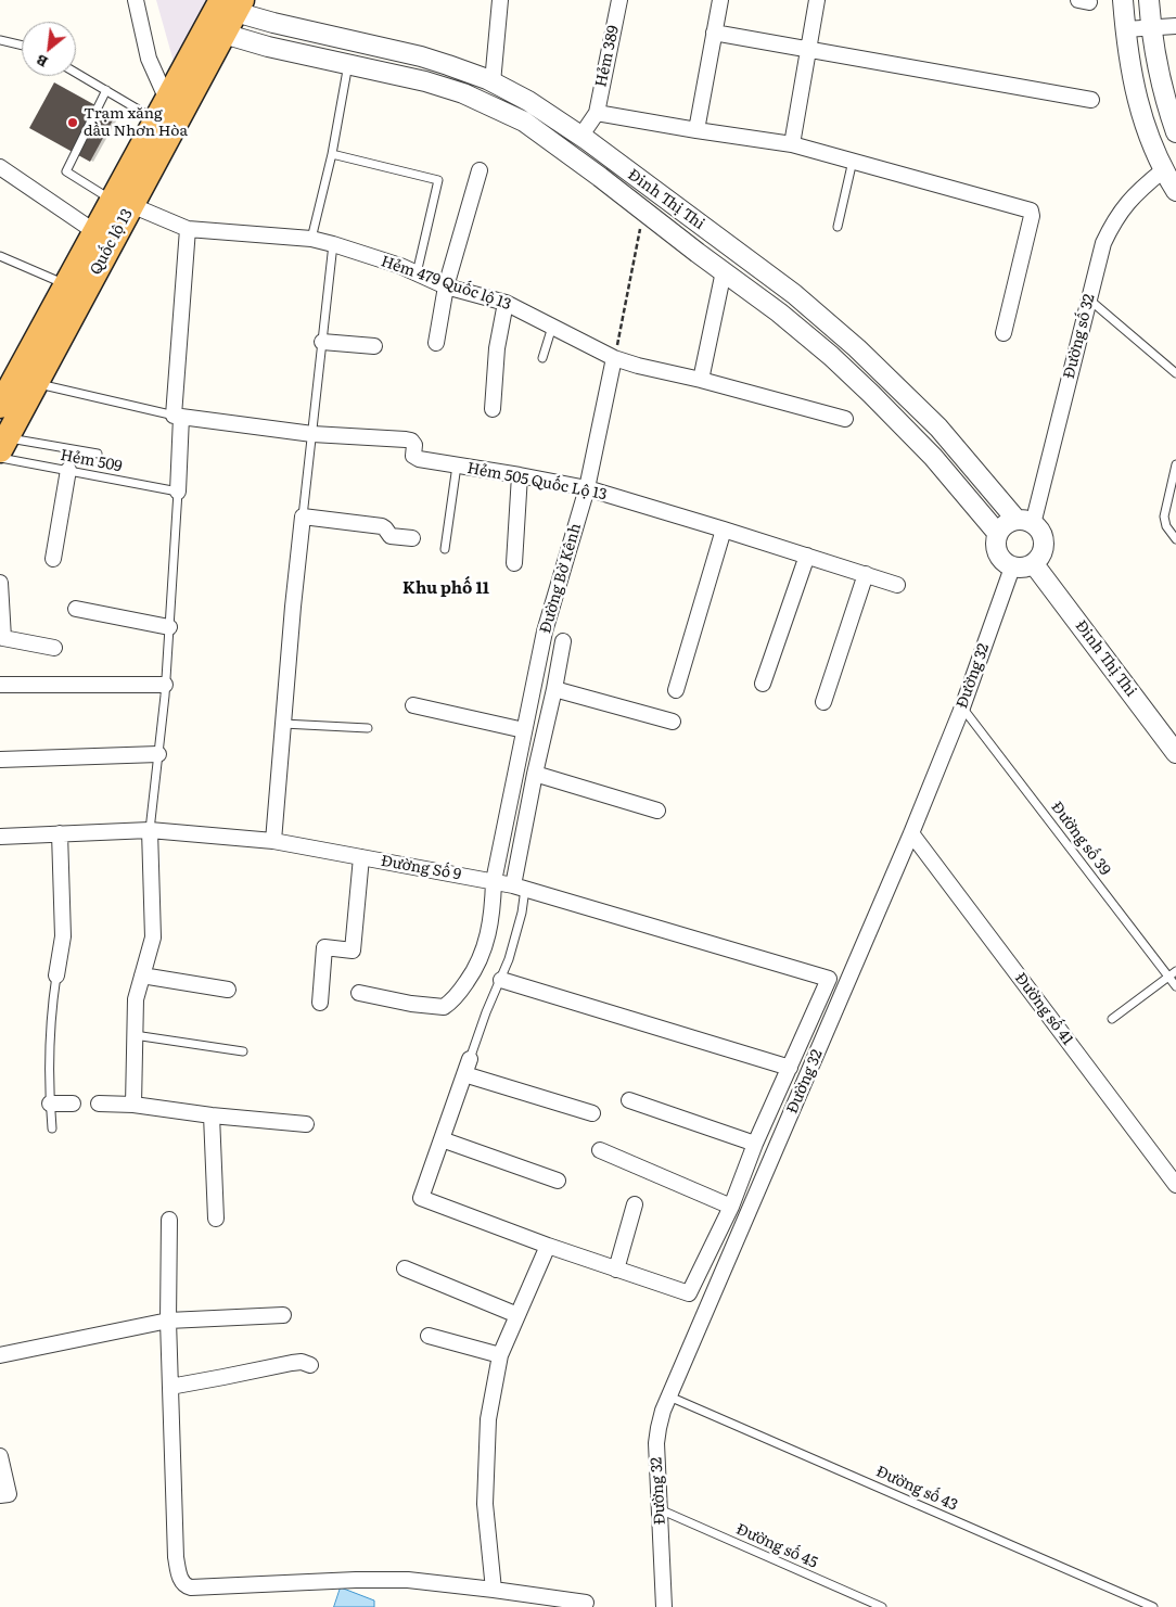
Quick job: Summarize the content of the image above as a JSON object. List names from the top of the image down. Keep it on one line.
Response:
{"streets":{"highway":["Quốc lộ 13"],"street":["Hẻm 389","Đinh Thị Thi","Hẻm 479 Quốc lộ 13","Đường số 32","Hẻm 505 Quốc Lộ 13","Đường Bờ Kênh","Đường 32","Đường Số 9","Đường số 41"],"lane":["Hẻm 509","Đường số 39","Đường số 43","Đường số 45"]},"crossings":[["Đinh Thị Thi","Quốc lộ 13"],["Đinh Thị Thi","Đường số 32"],["Đinh Thị Thi","Đường 32"],["Quốc lộ 13","Hẻm 479 Quốc lộ 13"],["Quốc lộ 13","Hẻm 509"],["Hẻm 479 Quốc lộ 13","Đường Bờ Kênh"],["Đường số 32","Đường 32"],["Hẻm 505 Quốc Lộ 13","Đường Bờ Kênh"],["Đường Bờ Kênh","Đường Số 9"],["Đường 32","Đường số 39"],["Đường 32","Đường số 41"],["Đường 32","Đường số 43"],["Đường 32","Đường số 45"]],"districts":["Khu phố 11"],"places":["Trạm xăng dầu Nhơn Hòa"],"north":"bottom left"}
